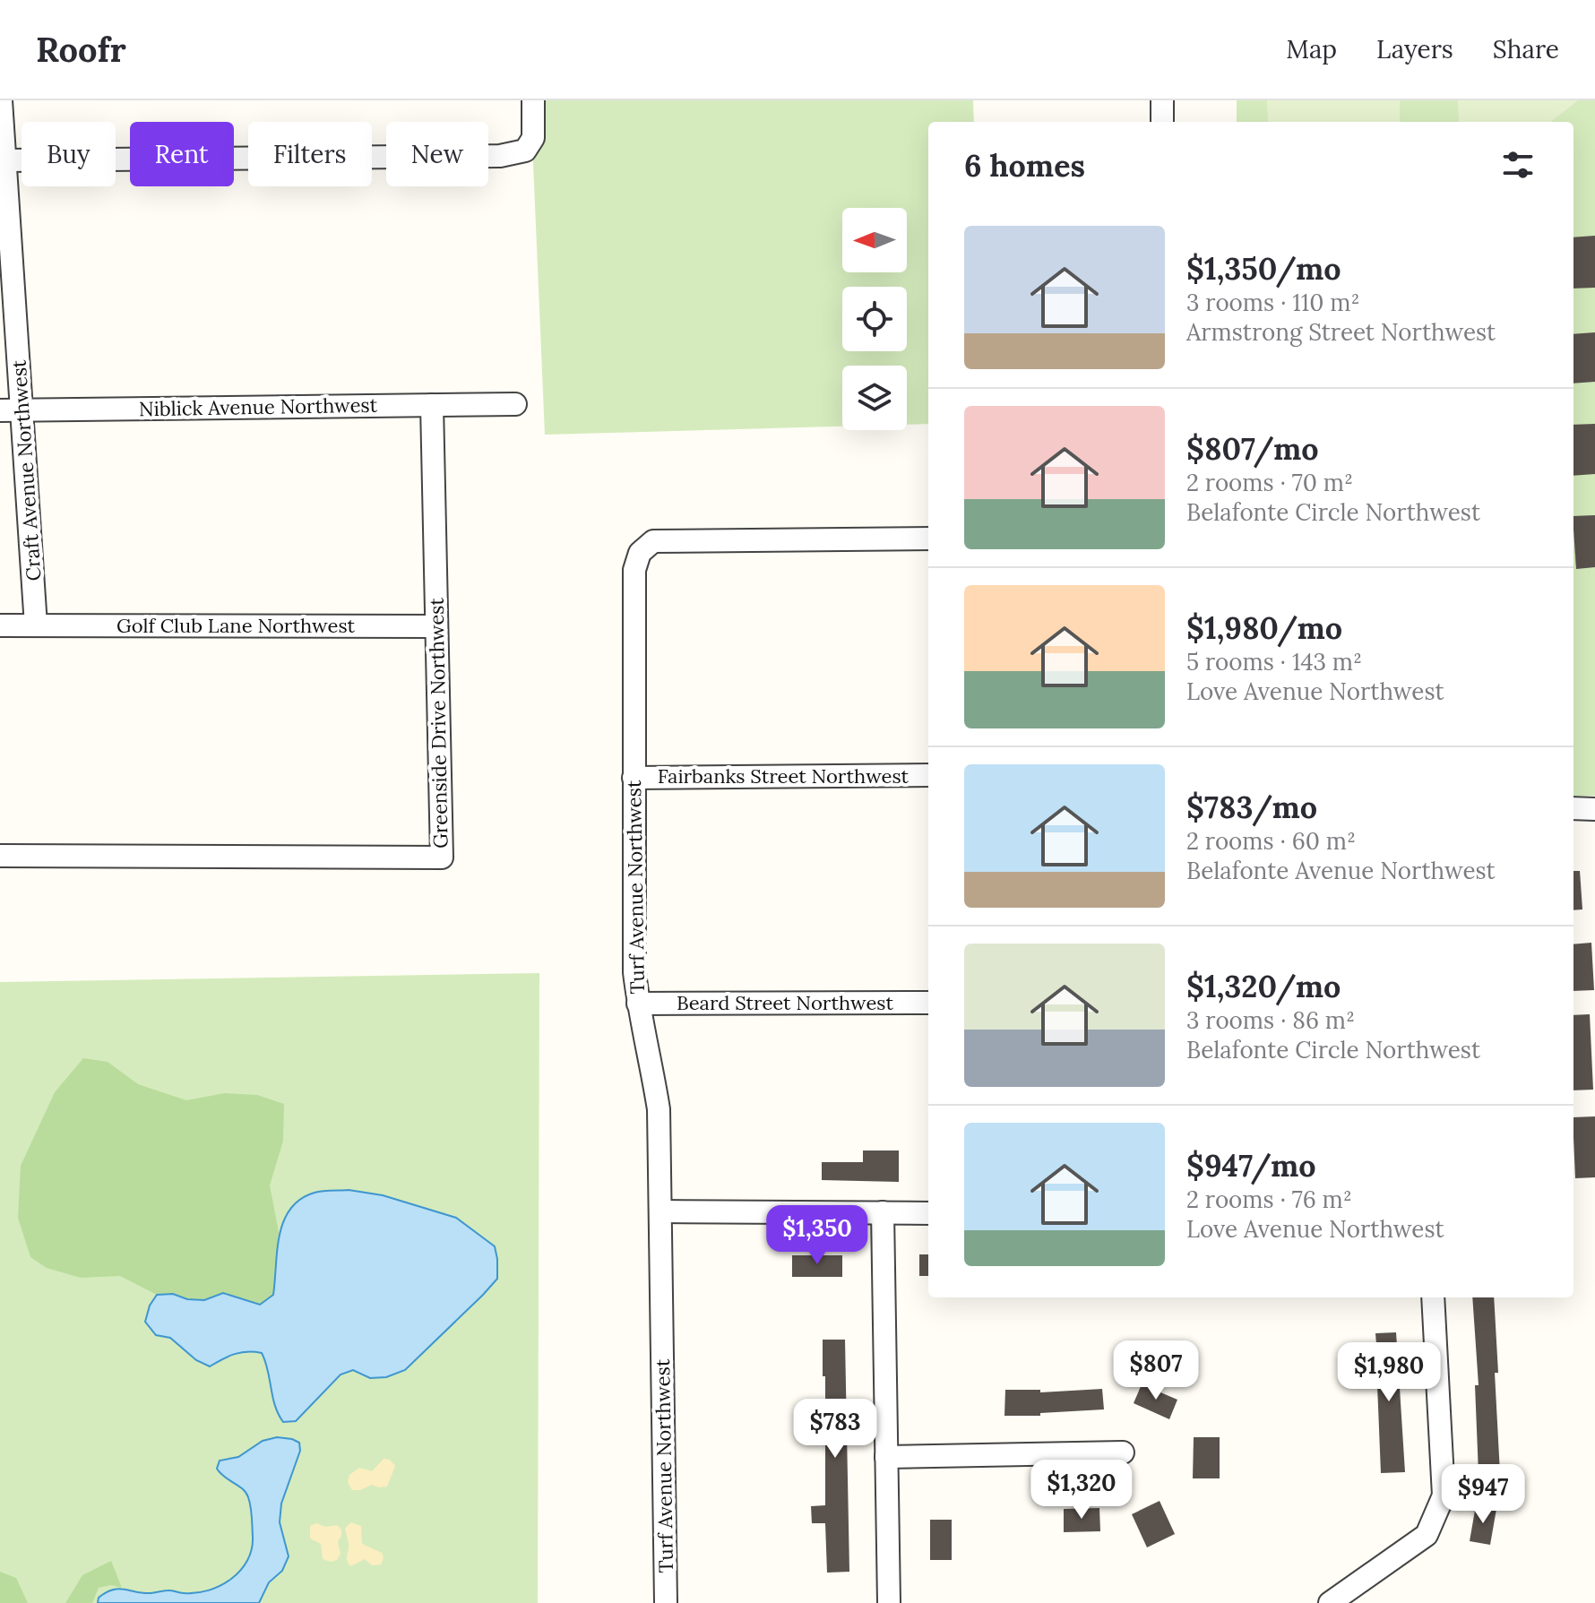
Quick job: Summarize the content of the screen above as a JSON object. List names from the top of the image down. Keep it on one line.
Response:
{"streets":{"street":["Niblick Avenue Northwest","Craft Avenue Northwest","Golf Club Lane Northwest","Greenside Drive Northwest","Fairbanks Street Northwest","Turf Avenue Northwest","Beard Street Northwest"]},"crossings":[["Niblick Avenue Northwest","Craft Avenue Northwest"],["Niblick Avenue Northwest","Greenside Drive Northwest"],["Craft Avenue Northwest","Golf Club Lane Northwest"],["Golf Club Lane Northwest","Greenside Drive Northwest"],["Fairbanks Street Northwest","Turf Avenue Northwest"],["Turf Avenue Northwest","Beard Street Northwest"]],"north":"left","page":{"header":"Roofr","nav":["Map","Layers","Share"],"chip":["Buy","Rent","Filters","New"],"heading":"6 homes","list":[{"name":"$1,350/mo","note":"3 rooms · 110 m² · Armstrong Street Northwest"},{"name":"$807/mo","note":"2 rooms · 70 m² · Belafonte Circle Northwest"},{"name":"$1,980/mo","note":"5 rooms · 143 m² · Love Avenue Northwest"},{"name":"$783/mo","note":"2 rooms · 60 m² · Belafonte Avenue Northwest"},{"name":"$1,320/mo","note":"3 rooms · 86 m² · Belafonte Circle Northwest"},{"name":"$947/mo","note":"2 rooms · 76 m² · Love Avenue Northwest"}],"price":["$1,350","$807","$1,980","$783","$1,320","$947"]}}
